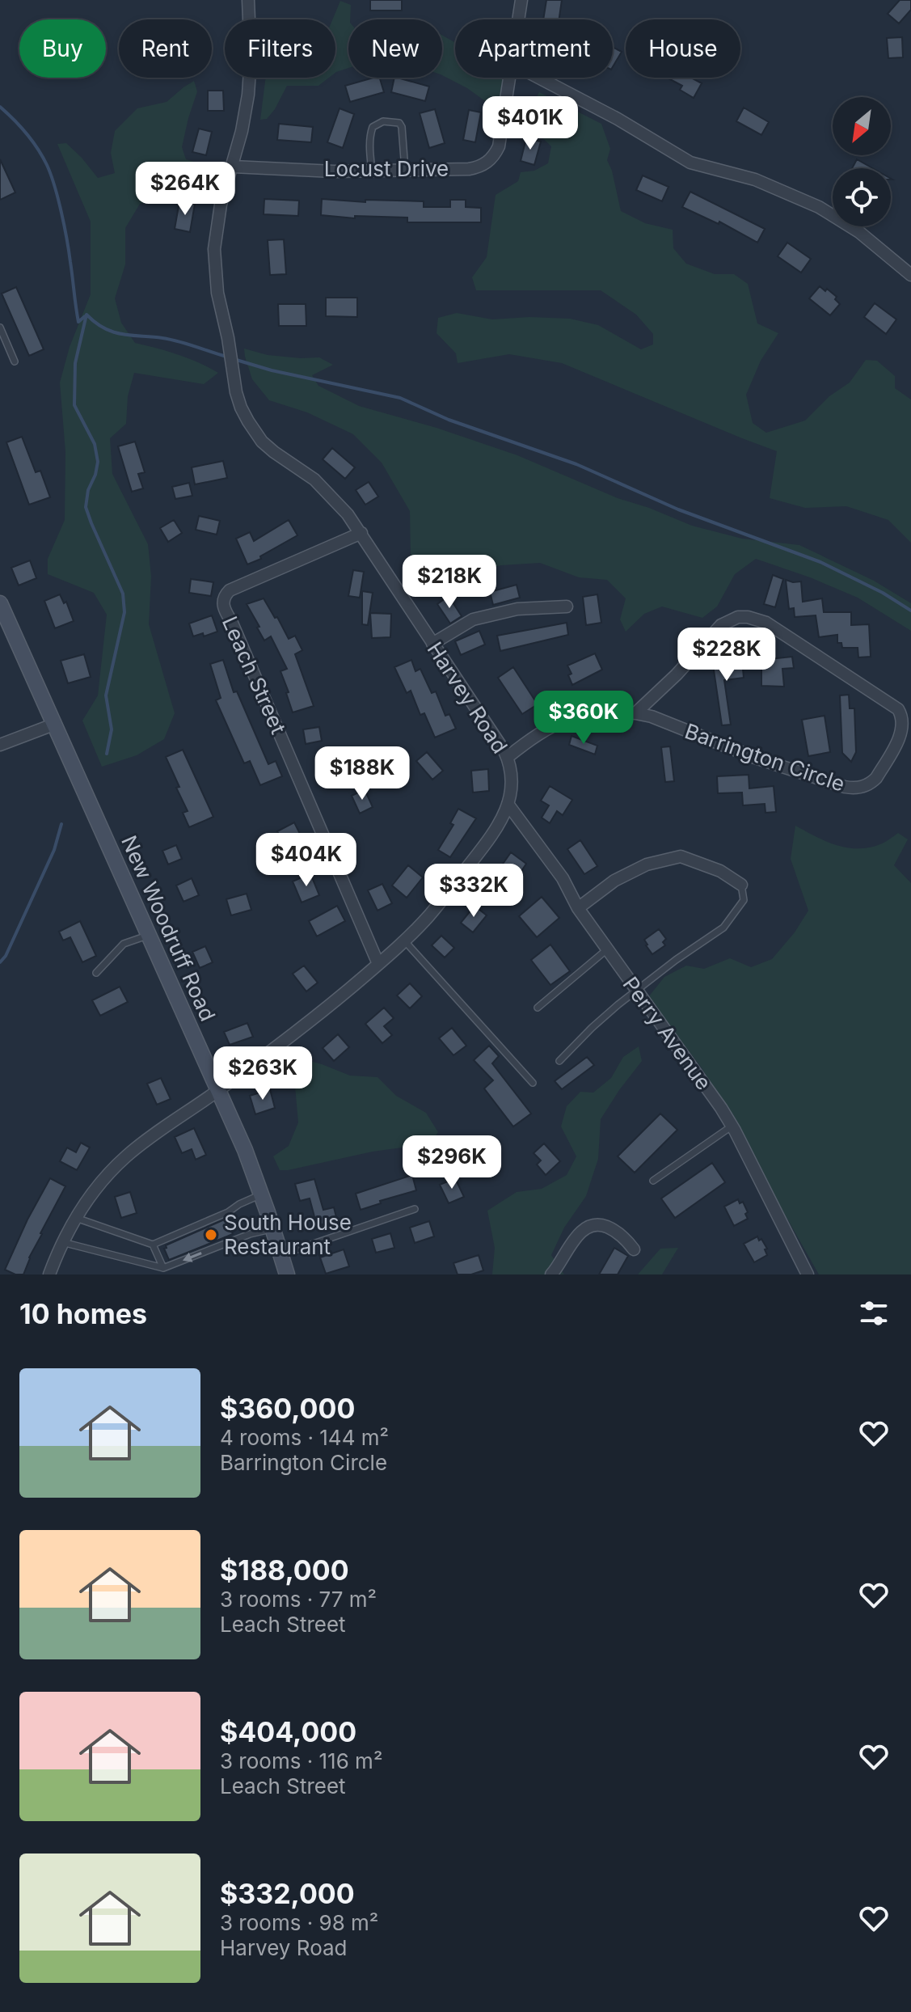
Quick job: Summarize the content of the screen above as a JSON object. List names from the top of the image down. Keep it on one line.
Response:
{"streets":{"main road":["New Woodruff Road"],"street":["Locust Drive","Leach Street","Harvey Road","Barrington Circle","Perry Avenue"]},"crossings":[["Locust Drive","Harvey Road"],["Leach Street","Harvey Road"],["Harvey Road","Barrington Circle"],["Harvey Road","New Woodruff Road"],["Harvey Road","Perry Avenue"]],"places":["South House Restaurant"],"north":"bottom left","page":{"chip":["Buy","Rent","Filters","New","Apartment","House"],"price":["$401K","$264K","$218K","$228K","$360K","$188K","$404K","$332K","$263K","$296K"],"heading":"10 homes","list":[{"name":"$360,000","note":"4 rooms · 144 m² · Barrington Circle"},{"name":"$188,000","note":"3 rooms · 77 m² · Leach Street"},{"name":"$404,000","note":"3 rooms · 116 m² · Leach Street"},{"name":"$332,000","note":"3 rooms · 98 m² · Harvey Road"}]}}
